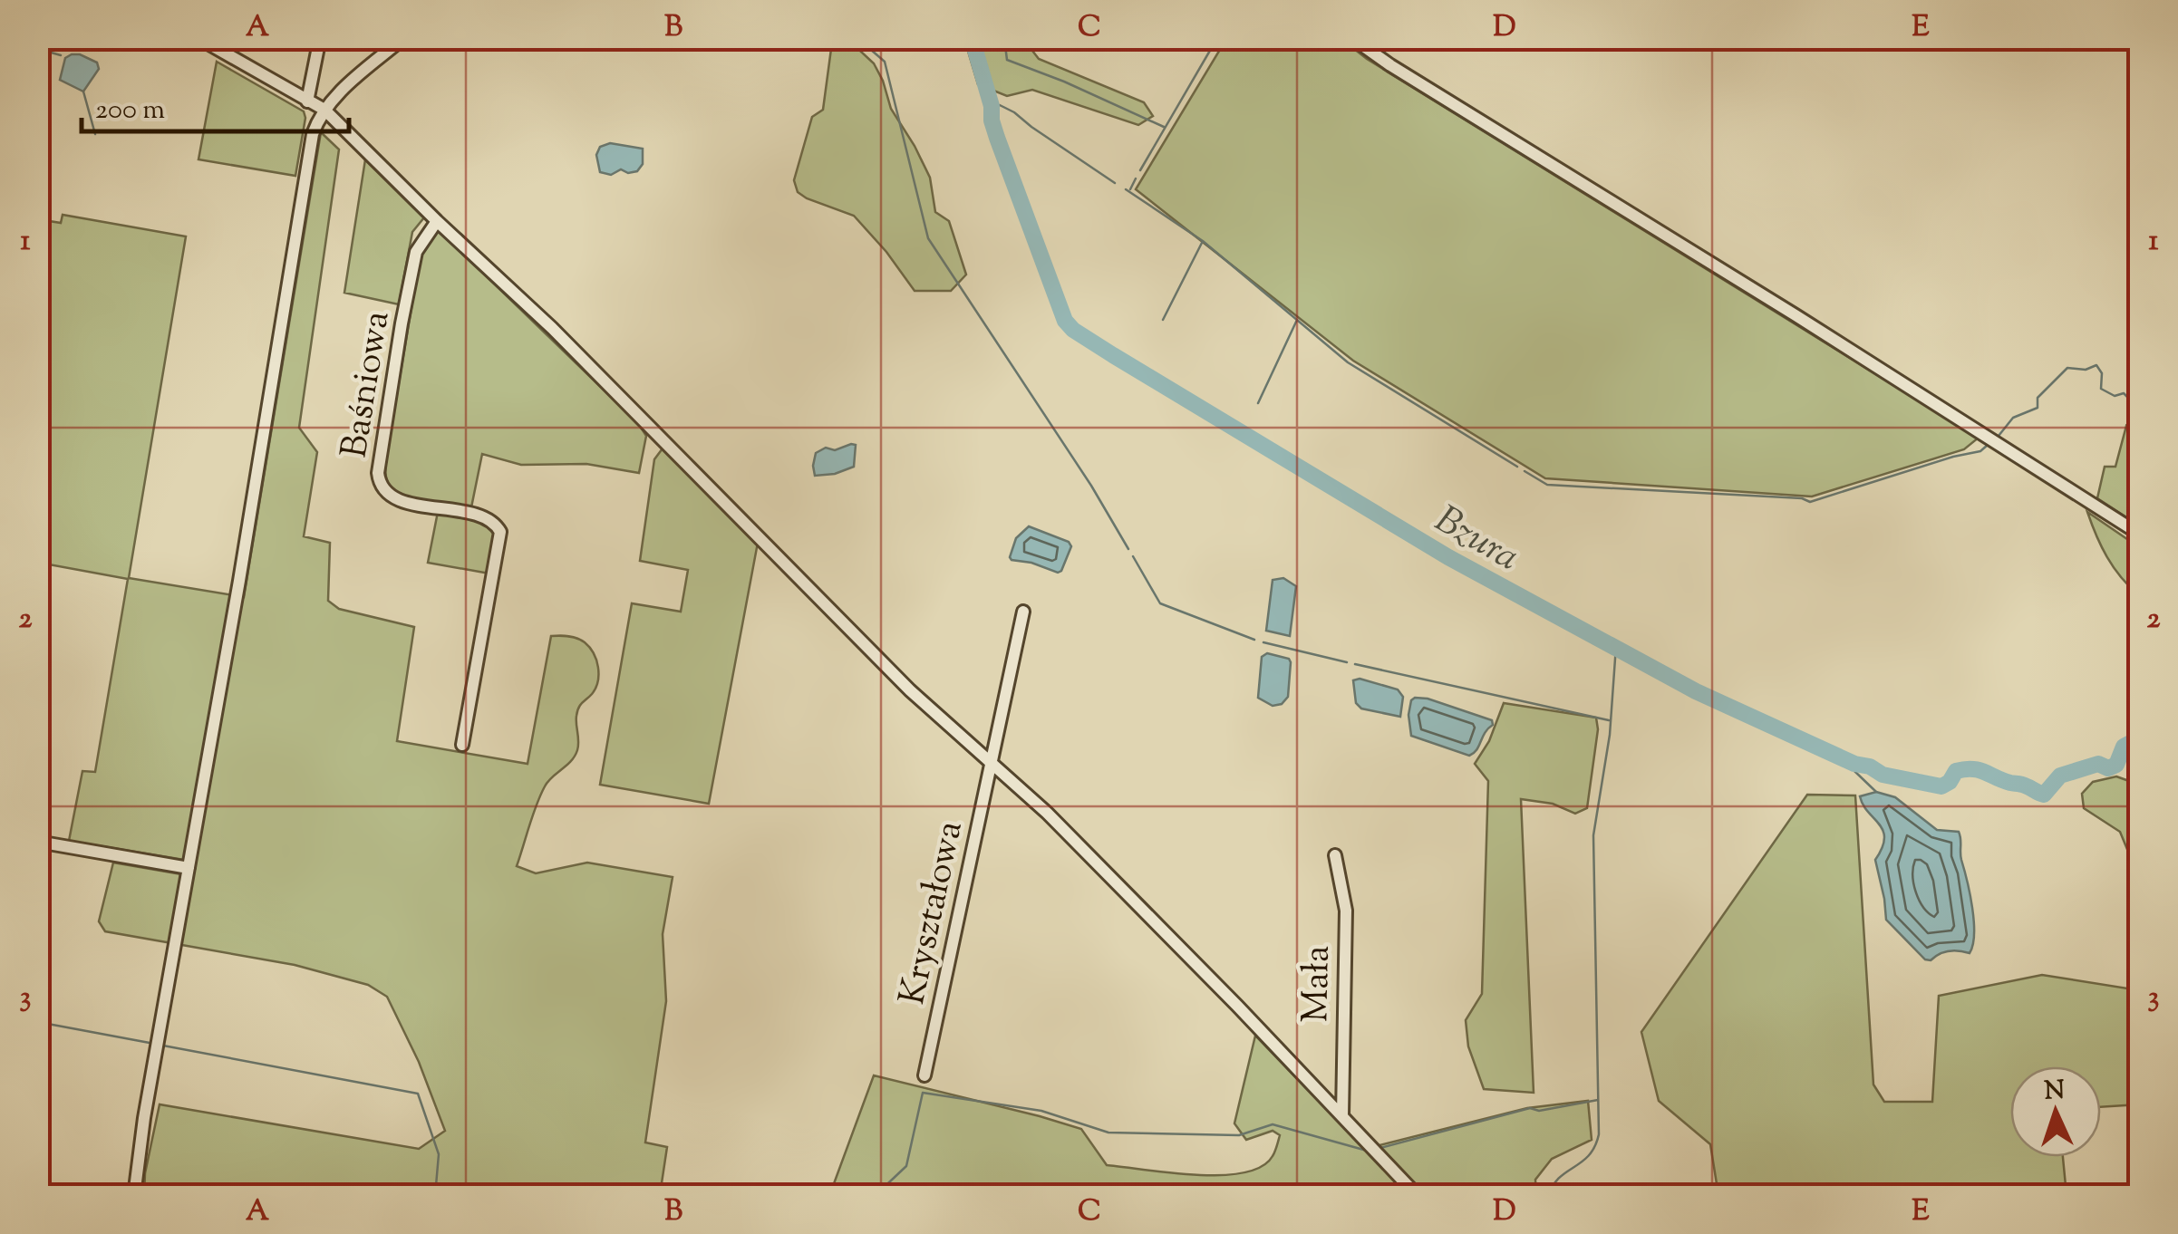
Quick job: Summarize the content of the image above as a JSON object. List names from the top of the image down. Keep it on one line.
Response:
{"streets":{"street":["Baśniowa","Kryształowa","Mała"]},"water":["Bzura"],"scale_bar":"200 m","north":"top","grid":{"columns":["A","B","C","D","E"],"rows":["1","2","3"]}}
